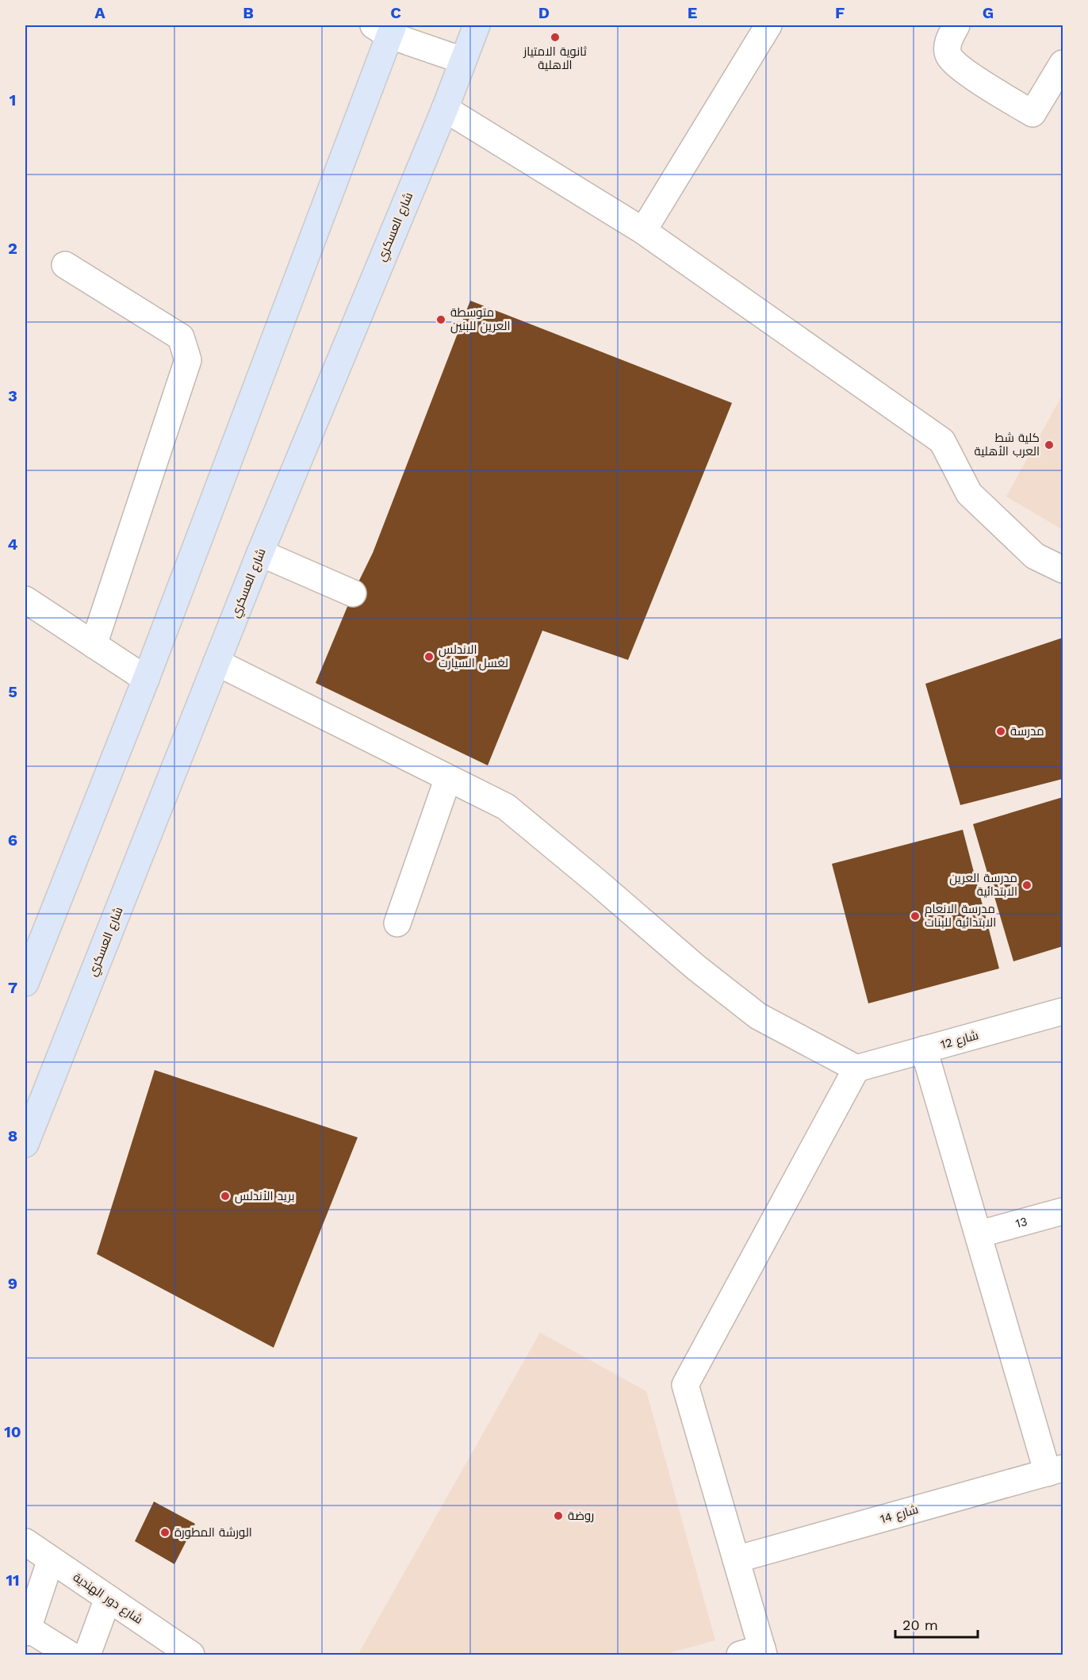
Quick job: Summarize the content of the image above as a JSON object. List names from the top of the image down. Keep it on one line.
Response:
{"streets":{"main road":["شارع العسكري"],"street":["شارع 12","13","شارع 14","شارع دور الهندية"]},"places":["ثانوية الامتياز الاهلية","متوسطة العرين للبنين","كلية شط العرب الأهلية","الاندلس لغسل السيارت","مدرسة","مدرسة العرين الابتدائية","مدرسة الانعام الابتدائية للبنات","بريد الأندلس","روضة","الورشة المطورة"],"scale_bar":"20 m","grid":{"columns":["A","B","C","D","E","F","G"],"rows":["1","2","3","4","5","6","7","8","9","10","11"]}}
